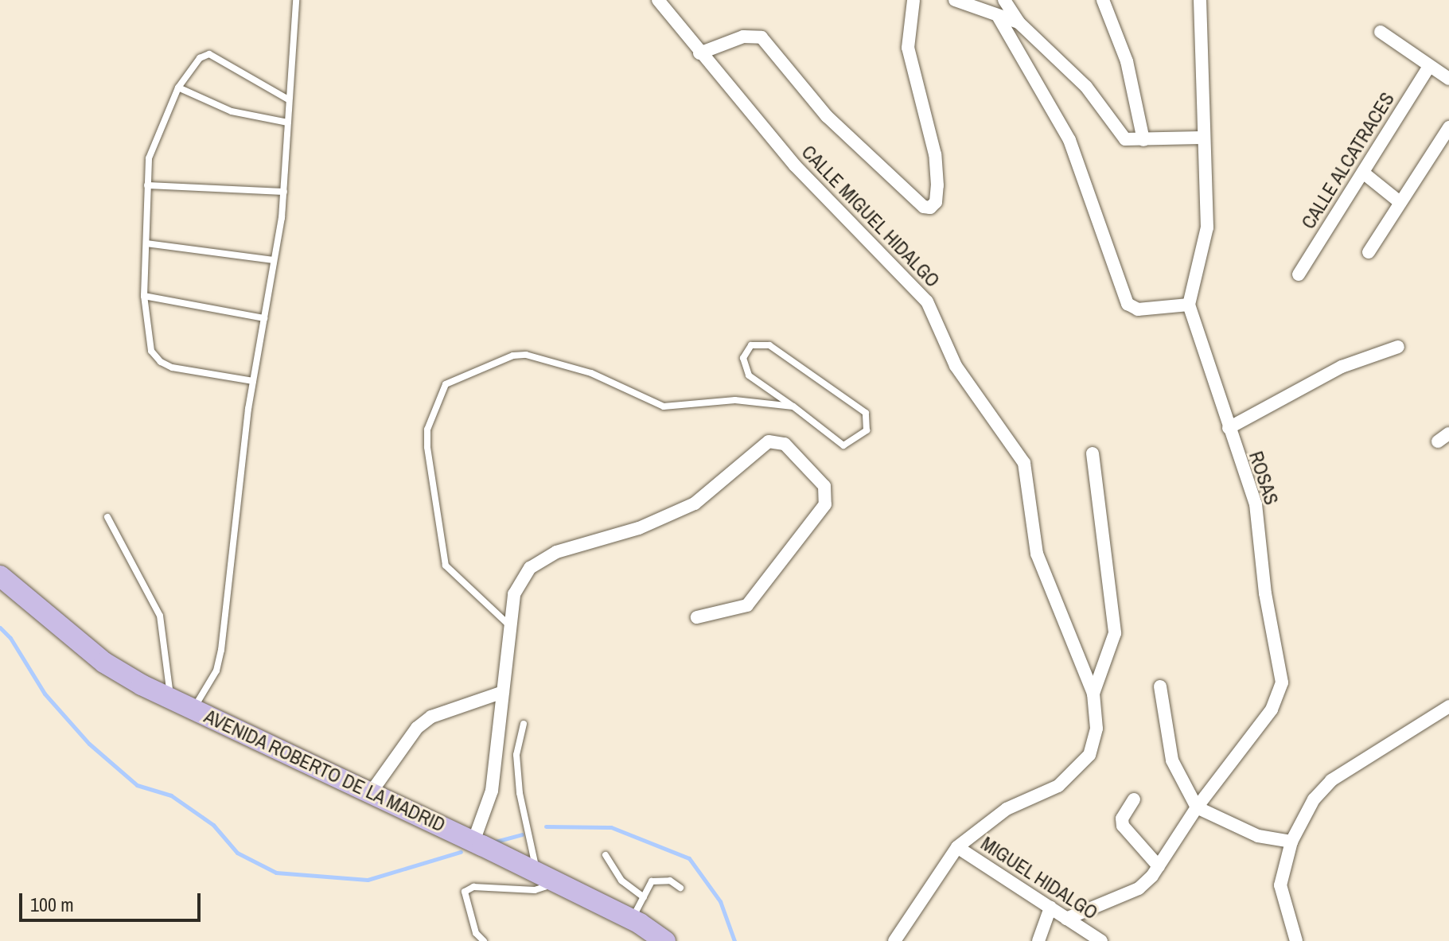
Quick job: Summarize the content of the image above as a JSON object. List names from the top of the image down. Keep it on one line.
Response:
{"streets":{"main road":["AVENIDA ROBERTO DE LA MADRID"],"street":["CALLE ALCATRACES","CALLE MIGUEL HIDALGO","ROSAS","MIGUEL HIDALGO"]},"crossings":[["CALLE MIGUEL HIDALGO","MIGUEL HIDALGO"],["ROSAS","MIGUEL HIDALGO"]],"scale_bar":"100 m"}
